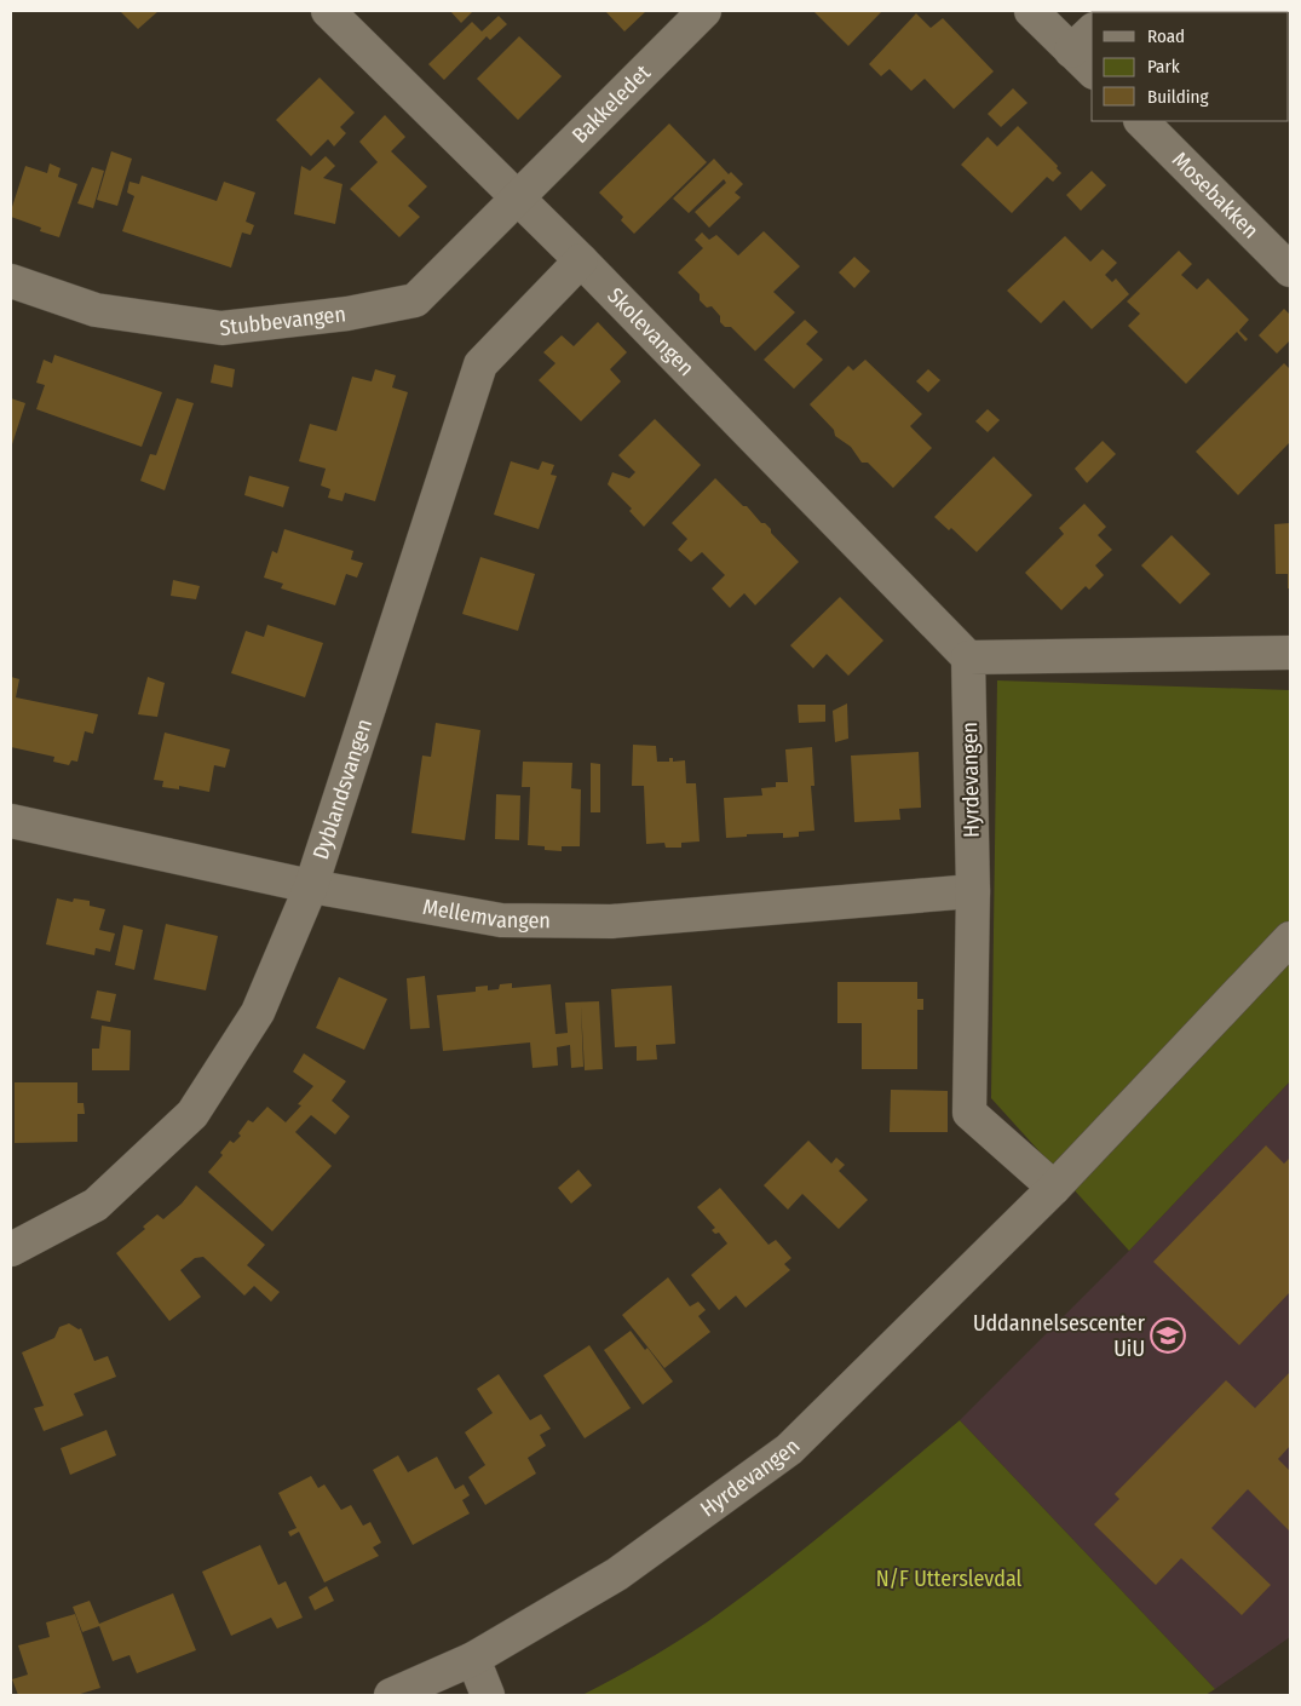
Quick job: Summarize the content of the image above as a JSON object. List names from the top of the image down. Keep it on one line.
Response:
{"streets":{"street":["Bakkeledet","Mosebakken","Stubbevangen","Skolevangen","Hyrdevangen","Dyblandsvangen","Mellemvangen"]},"crossings":[["Bakkeledet","Stubbevangen"],["Bakkeledet","Skolevangen"],["Stubbevangen","Skolevangen"],["Skolevangen","Hyrdevangen"],["Skolevangen","Dyblandsvangen"],["Hyrdevangen","Mellemvangen"],["Dyblandsvangen","Mellemvangen"]],"parks":["N/F Utterslevdal"],"places":{"school or university":["Uddannelsescenter UiU"]},"legend":["Road","Park","Building"]}
